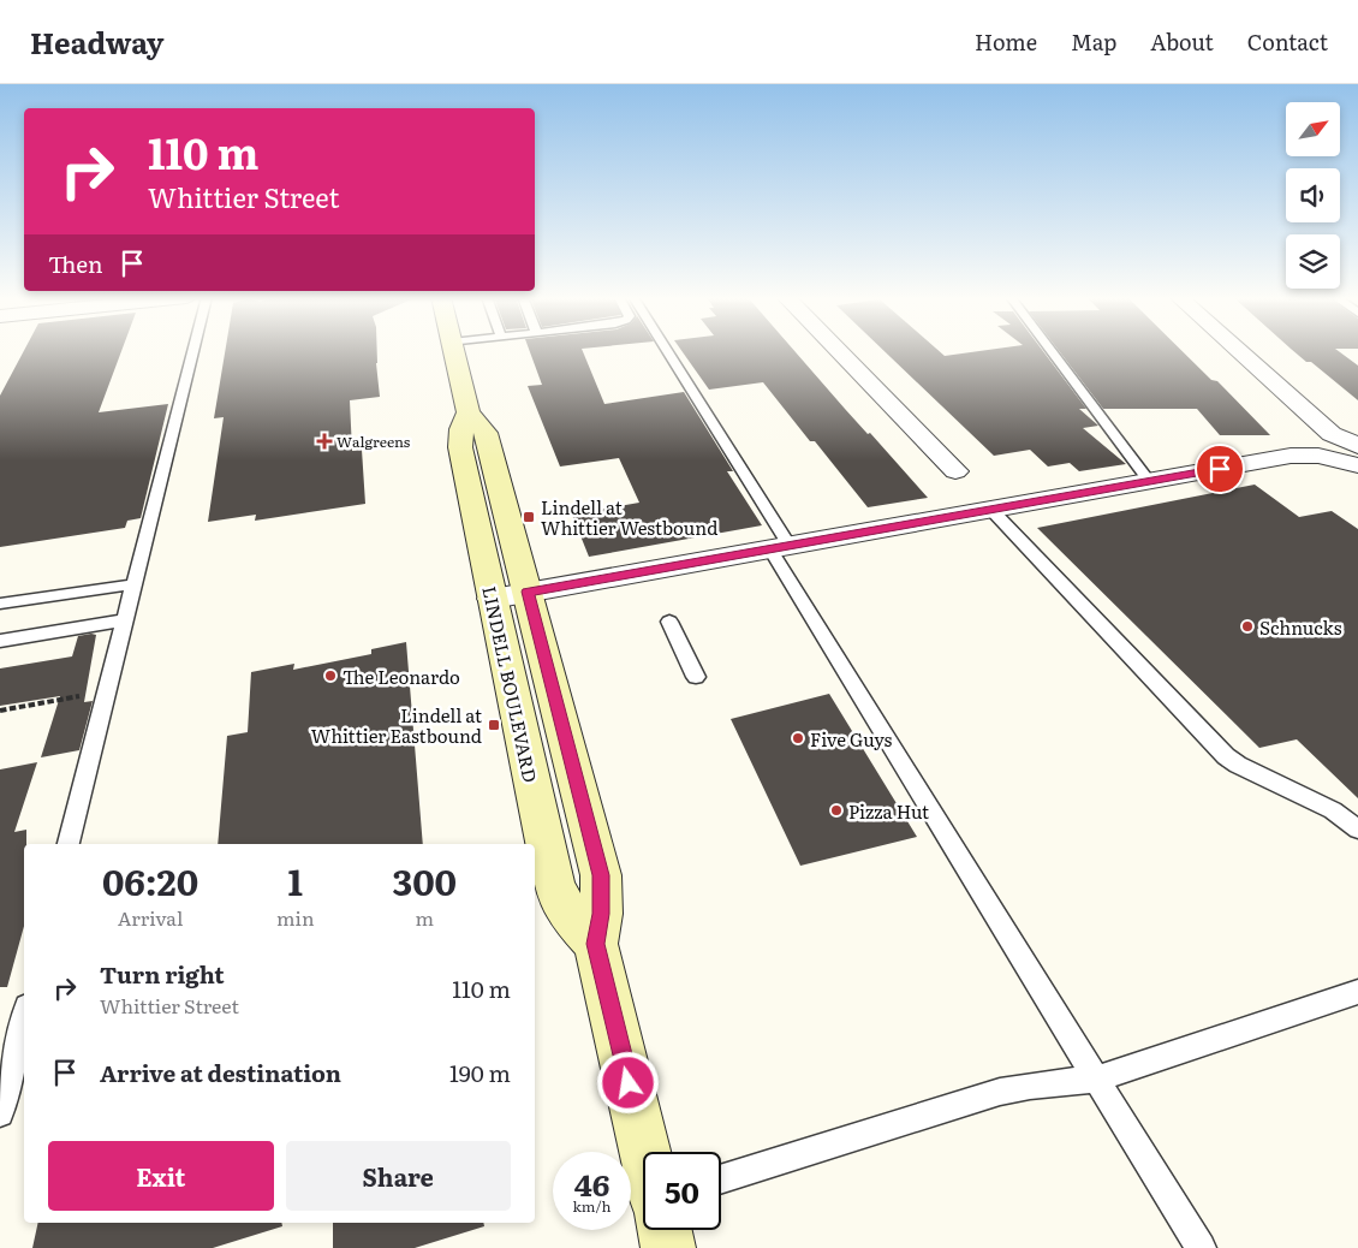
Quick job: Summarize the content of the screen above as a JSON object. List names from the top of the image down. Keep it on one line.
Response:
{"streets":{"main road":["LINDELL BOULEVARD"]},"places":{"health":["Walgreens"],"transit":["Lindell at Whittier Westbound","Lindell at Whittier Eastbound"],"other":["Schnucks","The Leonardo","Five Guys","Pizza Hut"]},"north":"top right","page":{"header":"Headway","nav":["Home","Map","About","Contact"],"turn":["110 m","Whittier Street"],"then":"Then","eta":["06:20","Arrival","1","min","300","m"],"list":[{"name":"Turn right","note":"Whittier Street","value":"110 m"},{"name":"Arrive at destination","value":"190 m"}],"buttons":["Exit","Share"],"speed":"46 km/h","limit":"50"}}
